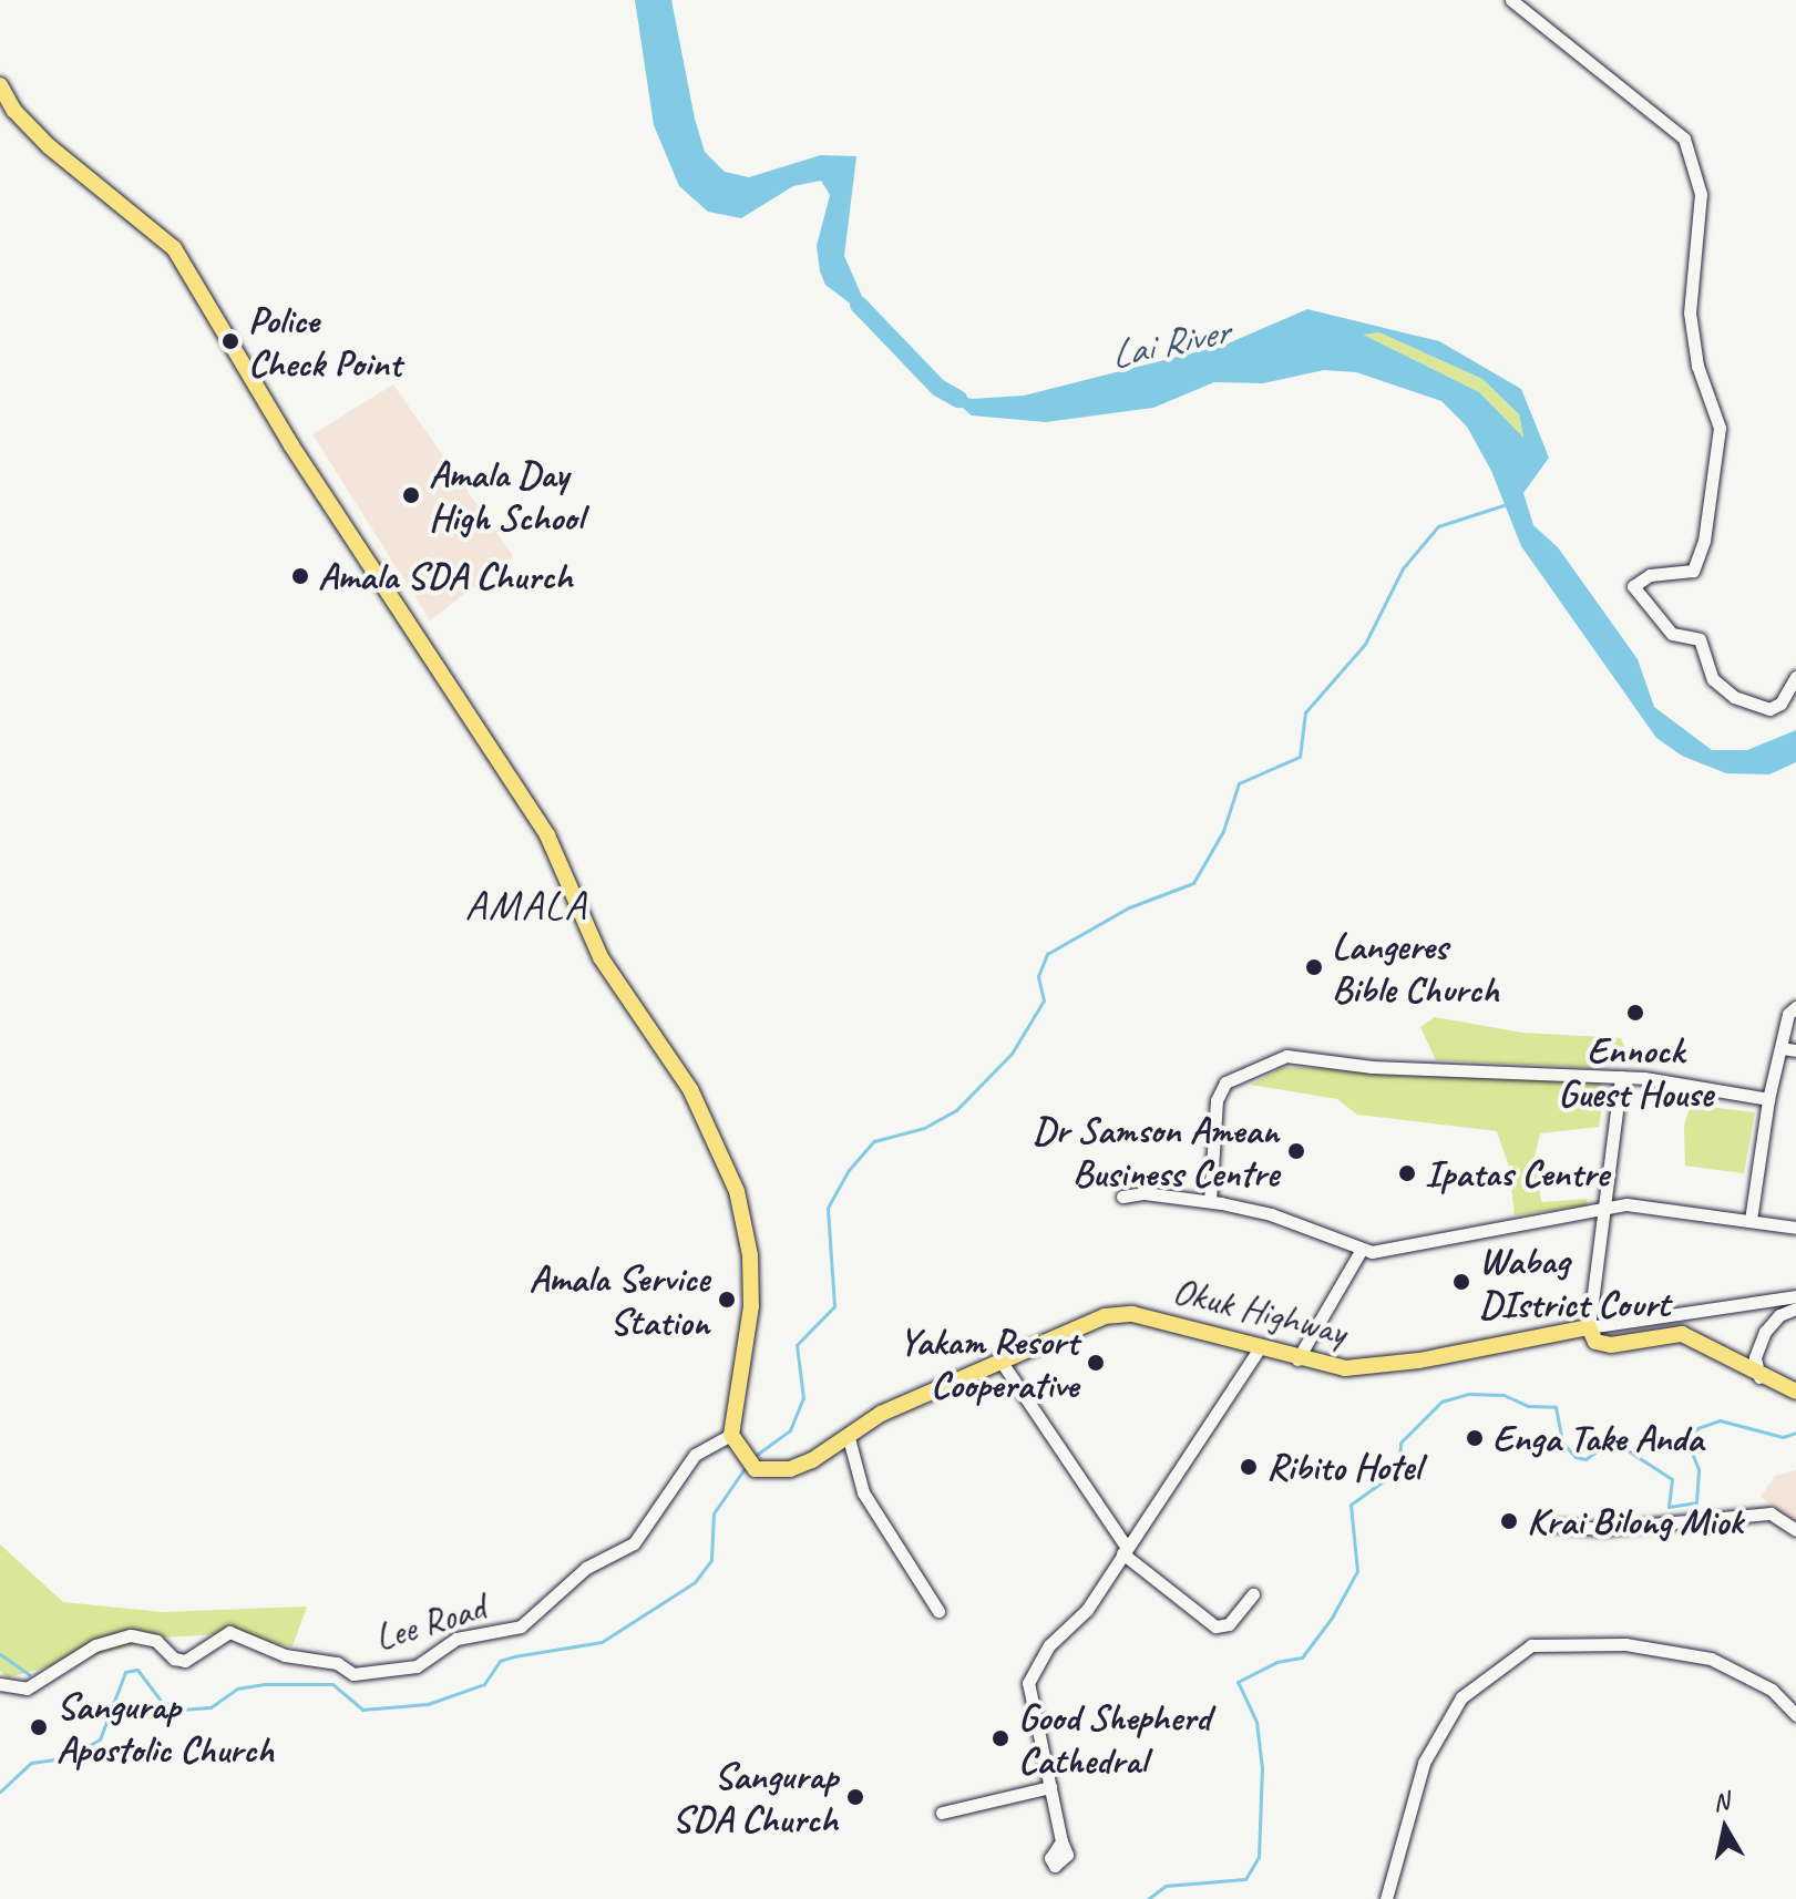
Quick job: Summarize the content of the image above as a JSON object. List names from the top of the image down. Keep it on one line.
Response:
{"streets":{"main road":["Okuk Highway"],"street":["Lee Road"]},"crossings":[["Okuk Highway","Lee Road"]],"districts":["AMALA"],"water":["Lai River"],"places":["Police Check Point","Amala Day High School","Amala SDA Church","Langeres Bible Church","Ennock Guest House","Dr Samson Amean Business Centre","Ipatas Centre","Wabag DIstrict Court","Amala Service Station","Yakam Resort Cooperative","Enga Take Anda","Ribito Hotel","Krai Bilong Miok","Sangurap Apostolic Church","Good Shepherd Cathedral","Sangurap SDA Church"],"north":"top"}
